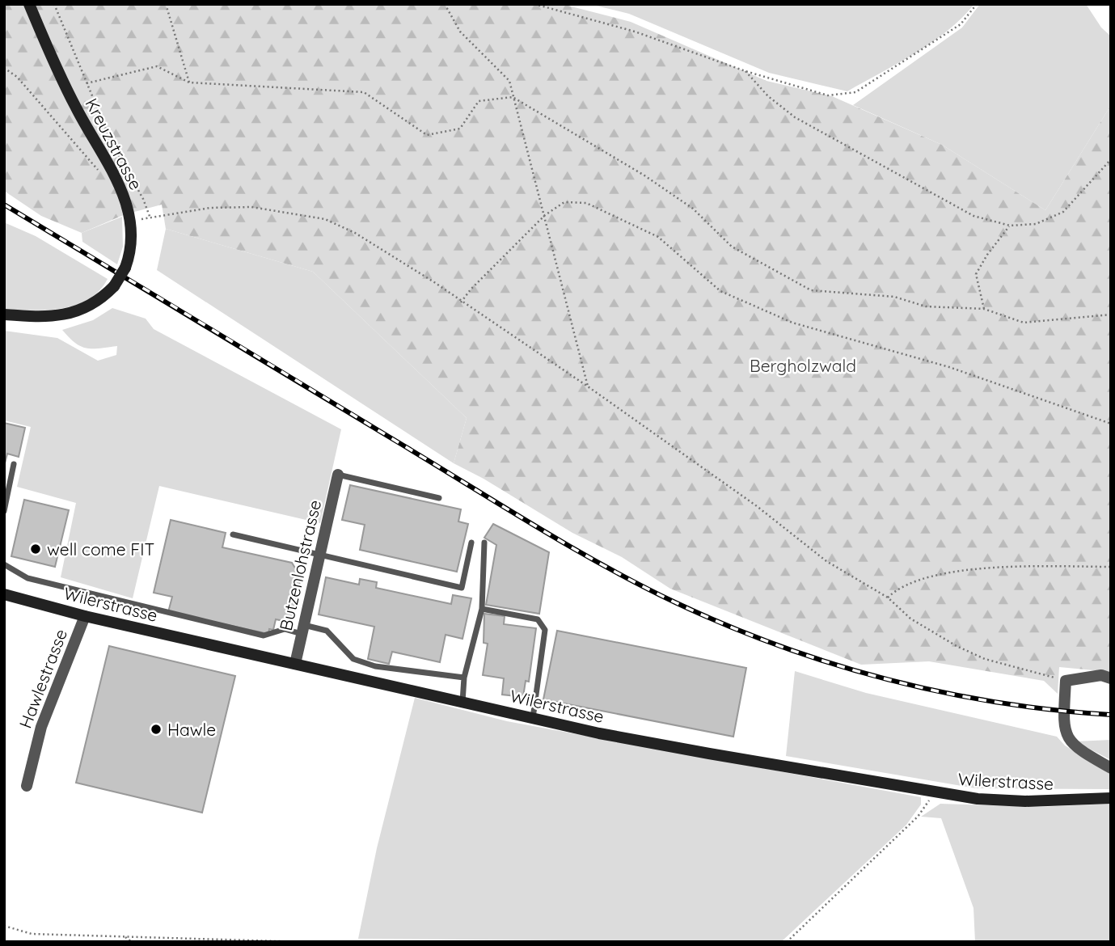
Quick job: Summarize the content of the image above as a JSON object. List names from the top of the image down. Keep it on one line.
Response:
{"streets":{"main road":["Kreuzstrasse","Wilerstrasse"],"street":["Butzenlohstrasse","Hawlestrasse"]},"crossings":[["Butzenlohstrasse","Wilerstrasse"],["Wilerstrasse","Hawlestrasse"]],"parks":["Bergholzwald"],"places":["well come FIT","Hawle"]}
